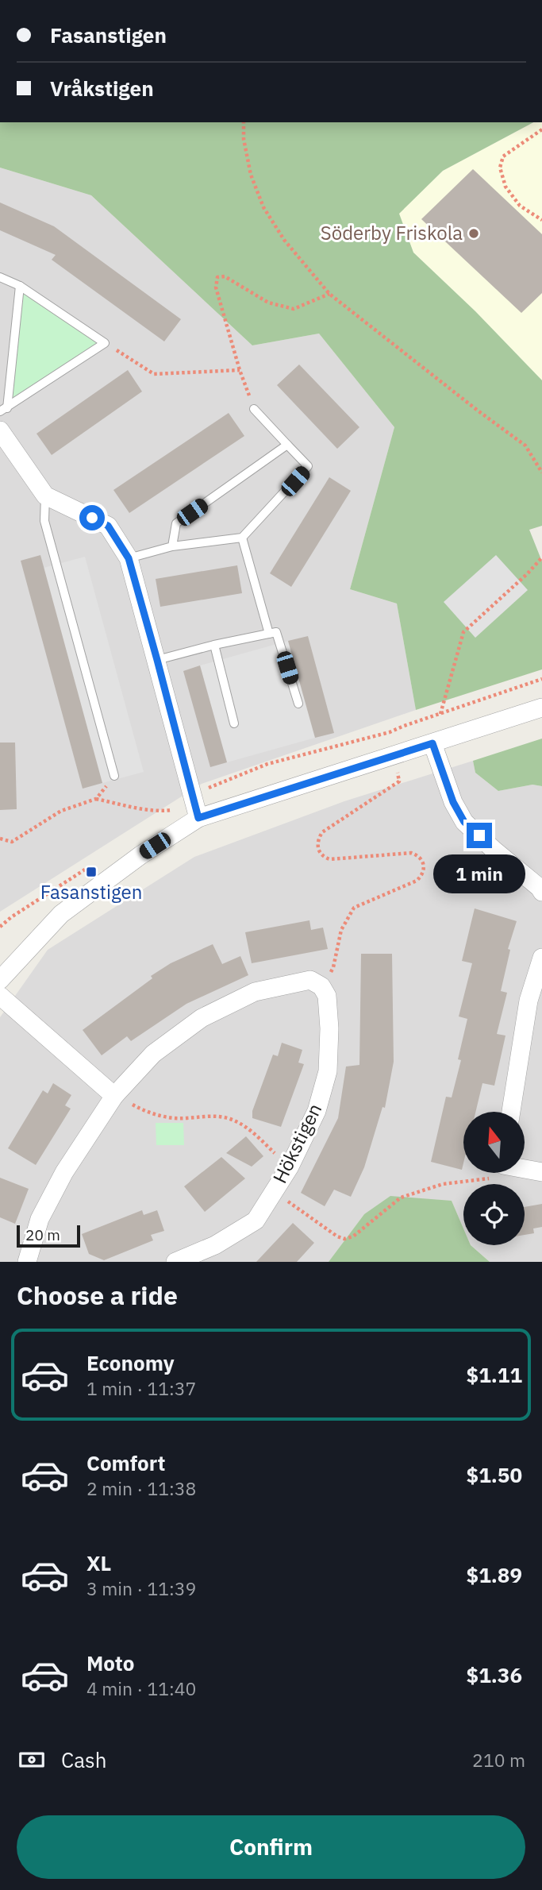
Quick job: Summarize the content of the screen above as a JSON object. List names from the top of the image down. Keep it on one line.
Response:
{"streets":{"street":["Hökstigen"]},"places":{"other":["Söderby Friskola"],"transit":["Fasanstigen"]},"scale_bar":"20 m","north":"top","page":{"banner":["Fasanstigen","Vråkstigen"],"bubble":"1 min","scale":"20 m","heading":"Choose a ride","list":[{"name":"Economy","note":"1 min · 11:37","value":"$1.11"},{"name":"Comfort","note":"2 min · 11:38","value":"$1.50"},{"name":"XL","note":"3 min · 11:39","value":"$1.89"},{"name":"Moto","note":"4 min · 11:40","value":"$1.36"}],"pay":["Cash","210 m"],"buttons":"Confirm"}}
